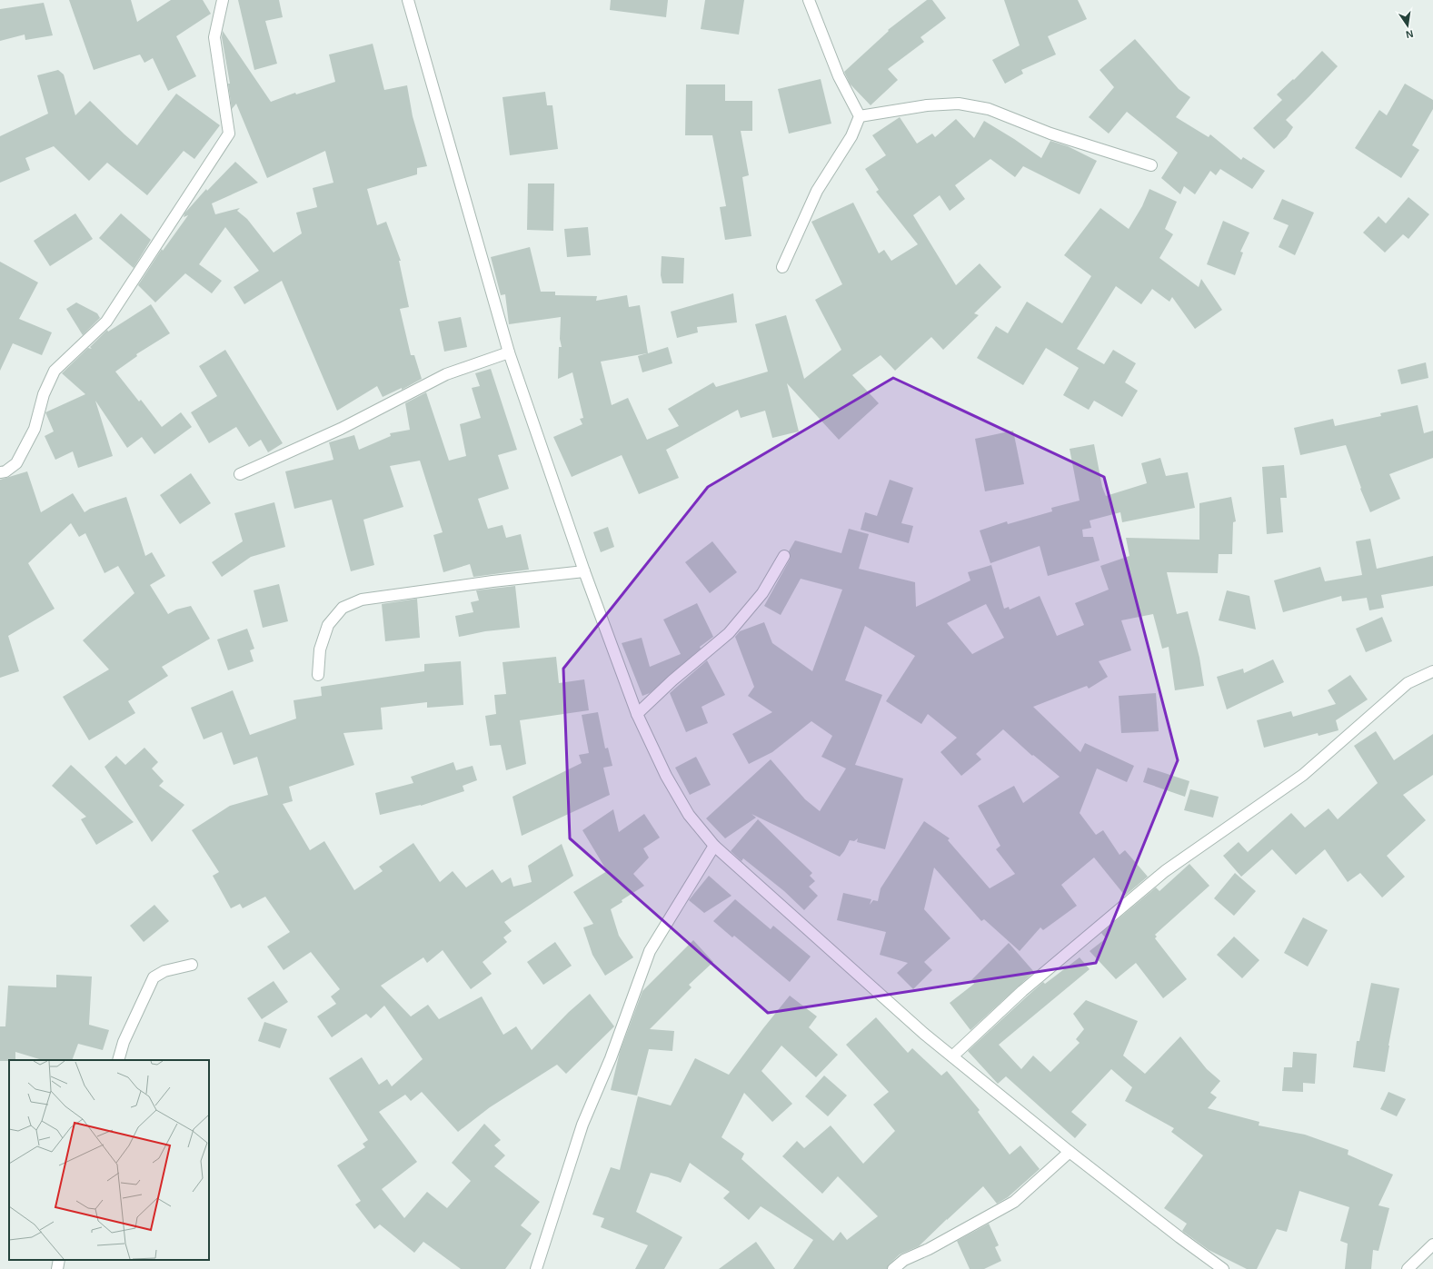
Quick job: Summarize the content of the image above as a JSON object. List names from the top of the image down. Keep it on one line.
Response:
{"north":"bottom"}
